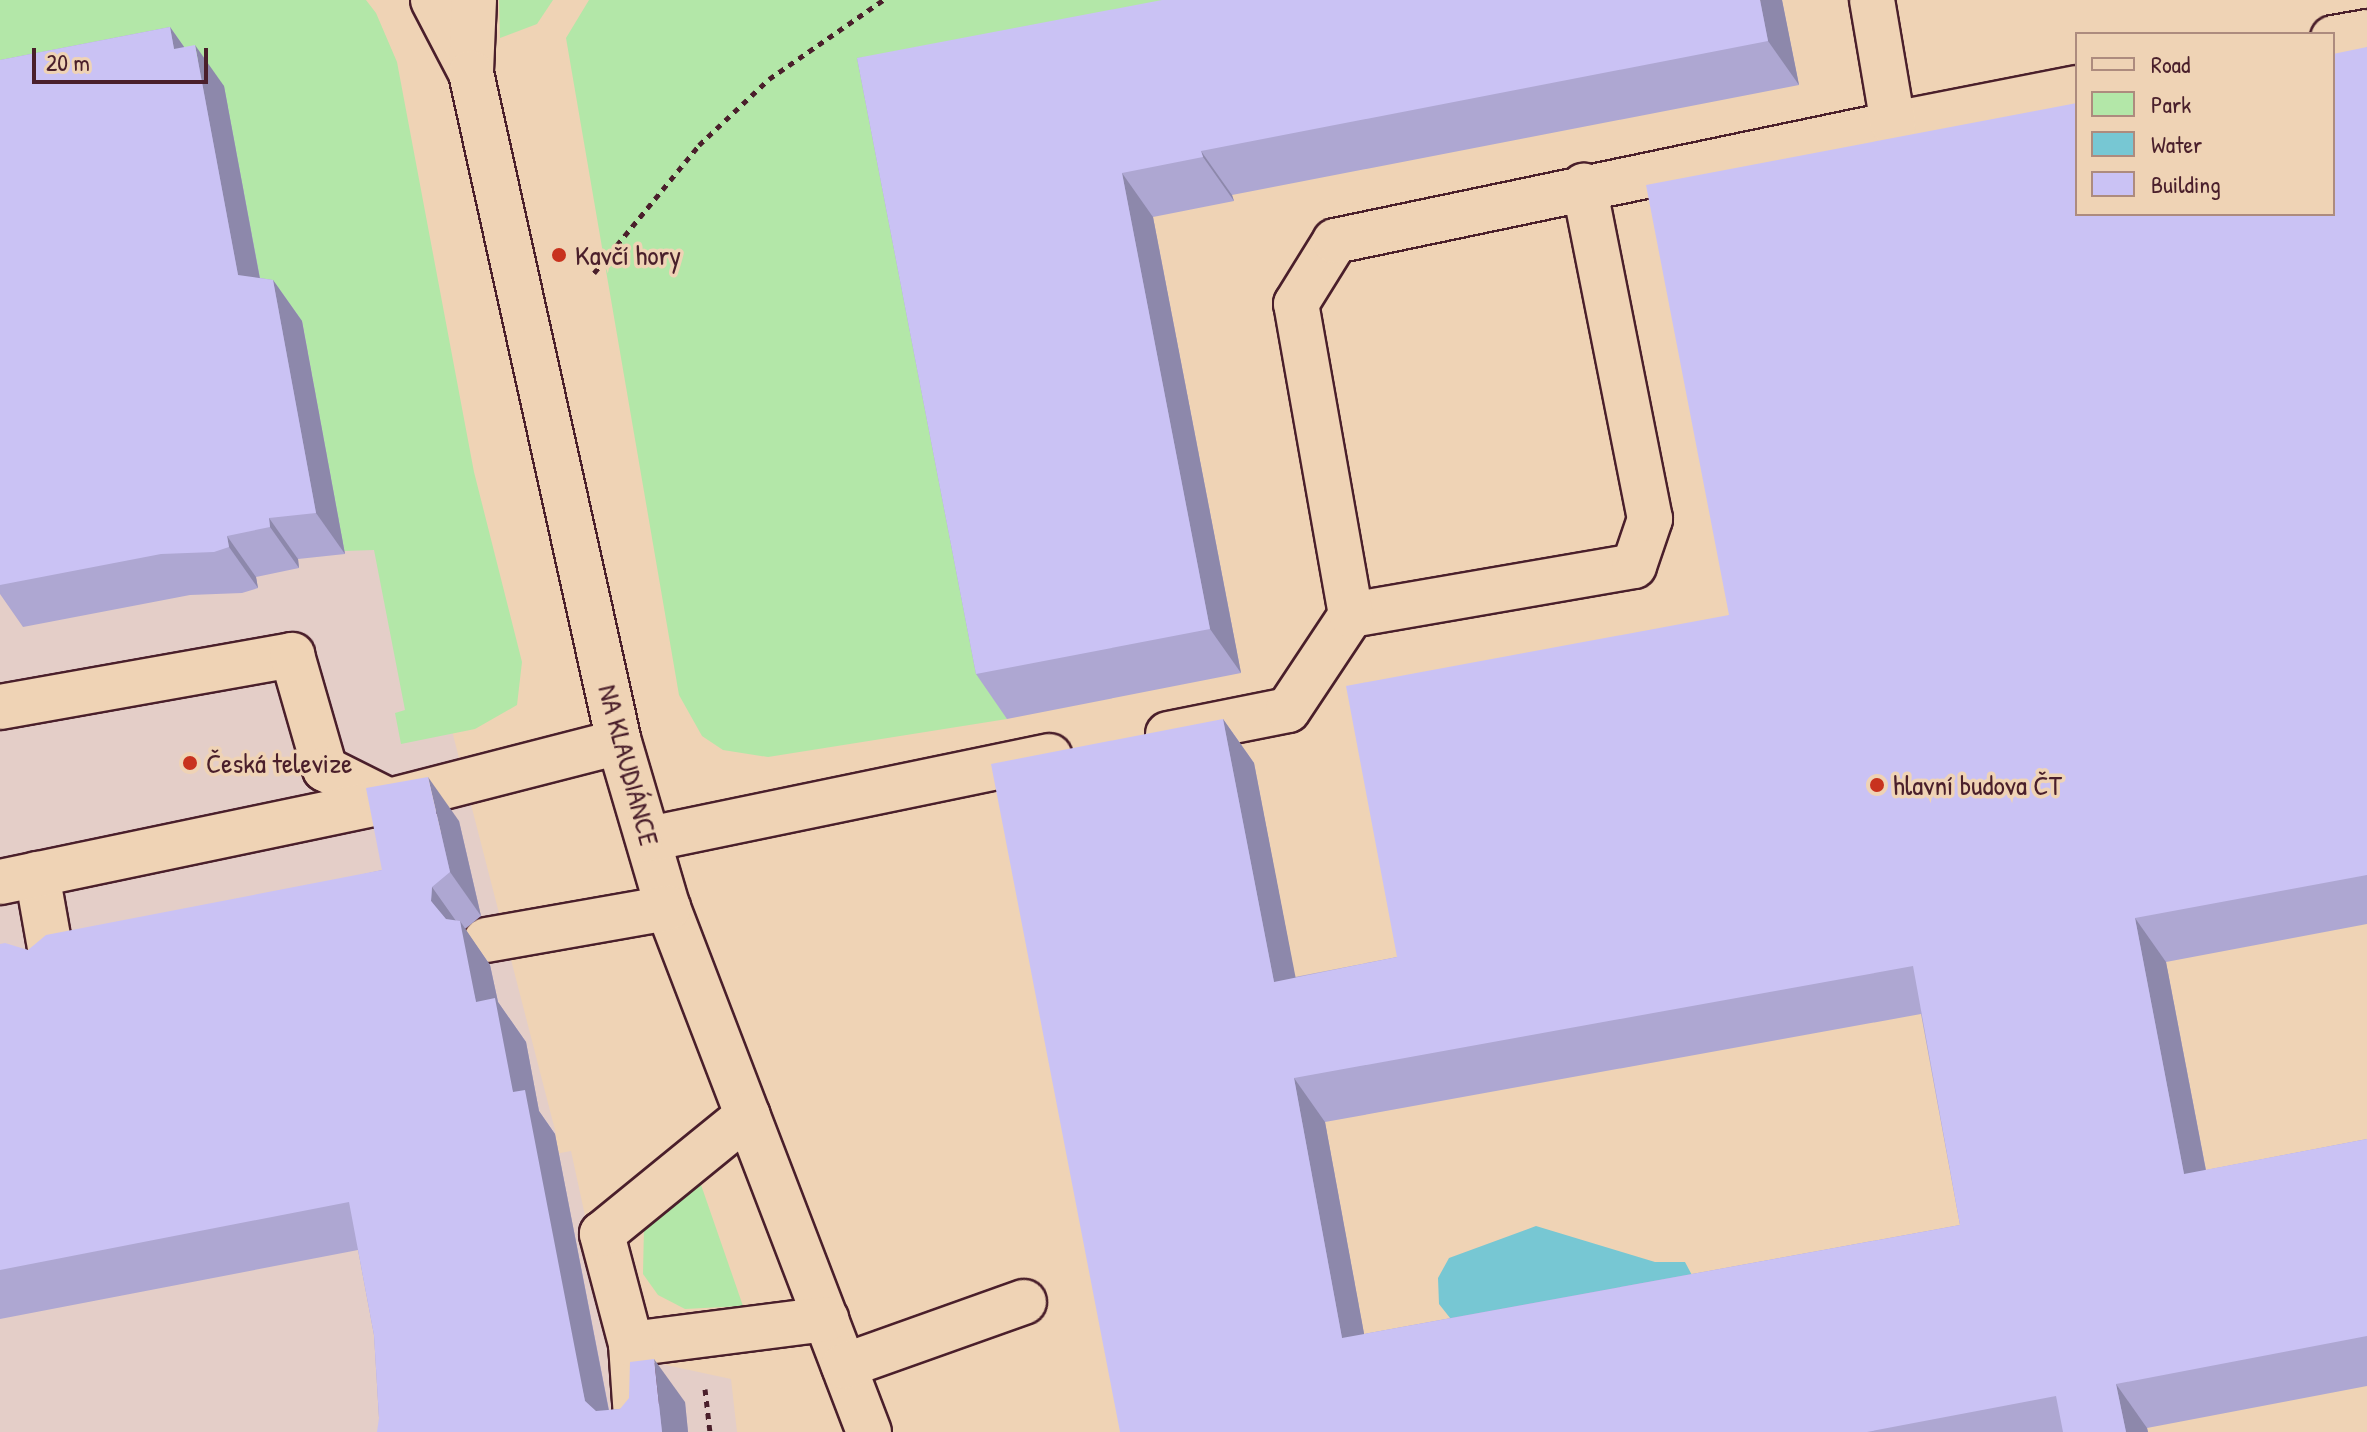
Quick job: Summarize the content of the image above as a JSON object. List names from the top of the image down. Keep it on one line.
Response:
{"streets":{"street":["NA KLAUDIÁNCE"]},"places":["Kavčí hory","Česká televize","hlavní budova ČT"],"legend":["Road","Park","Water","Building"],"scale_bar":"20 m"}
